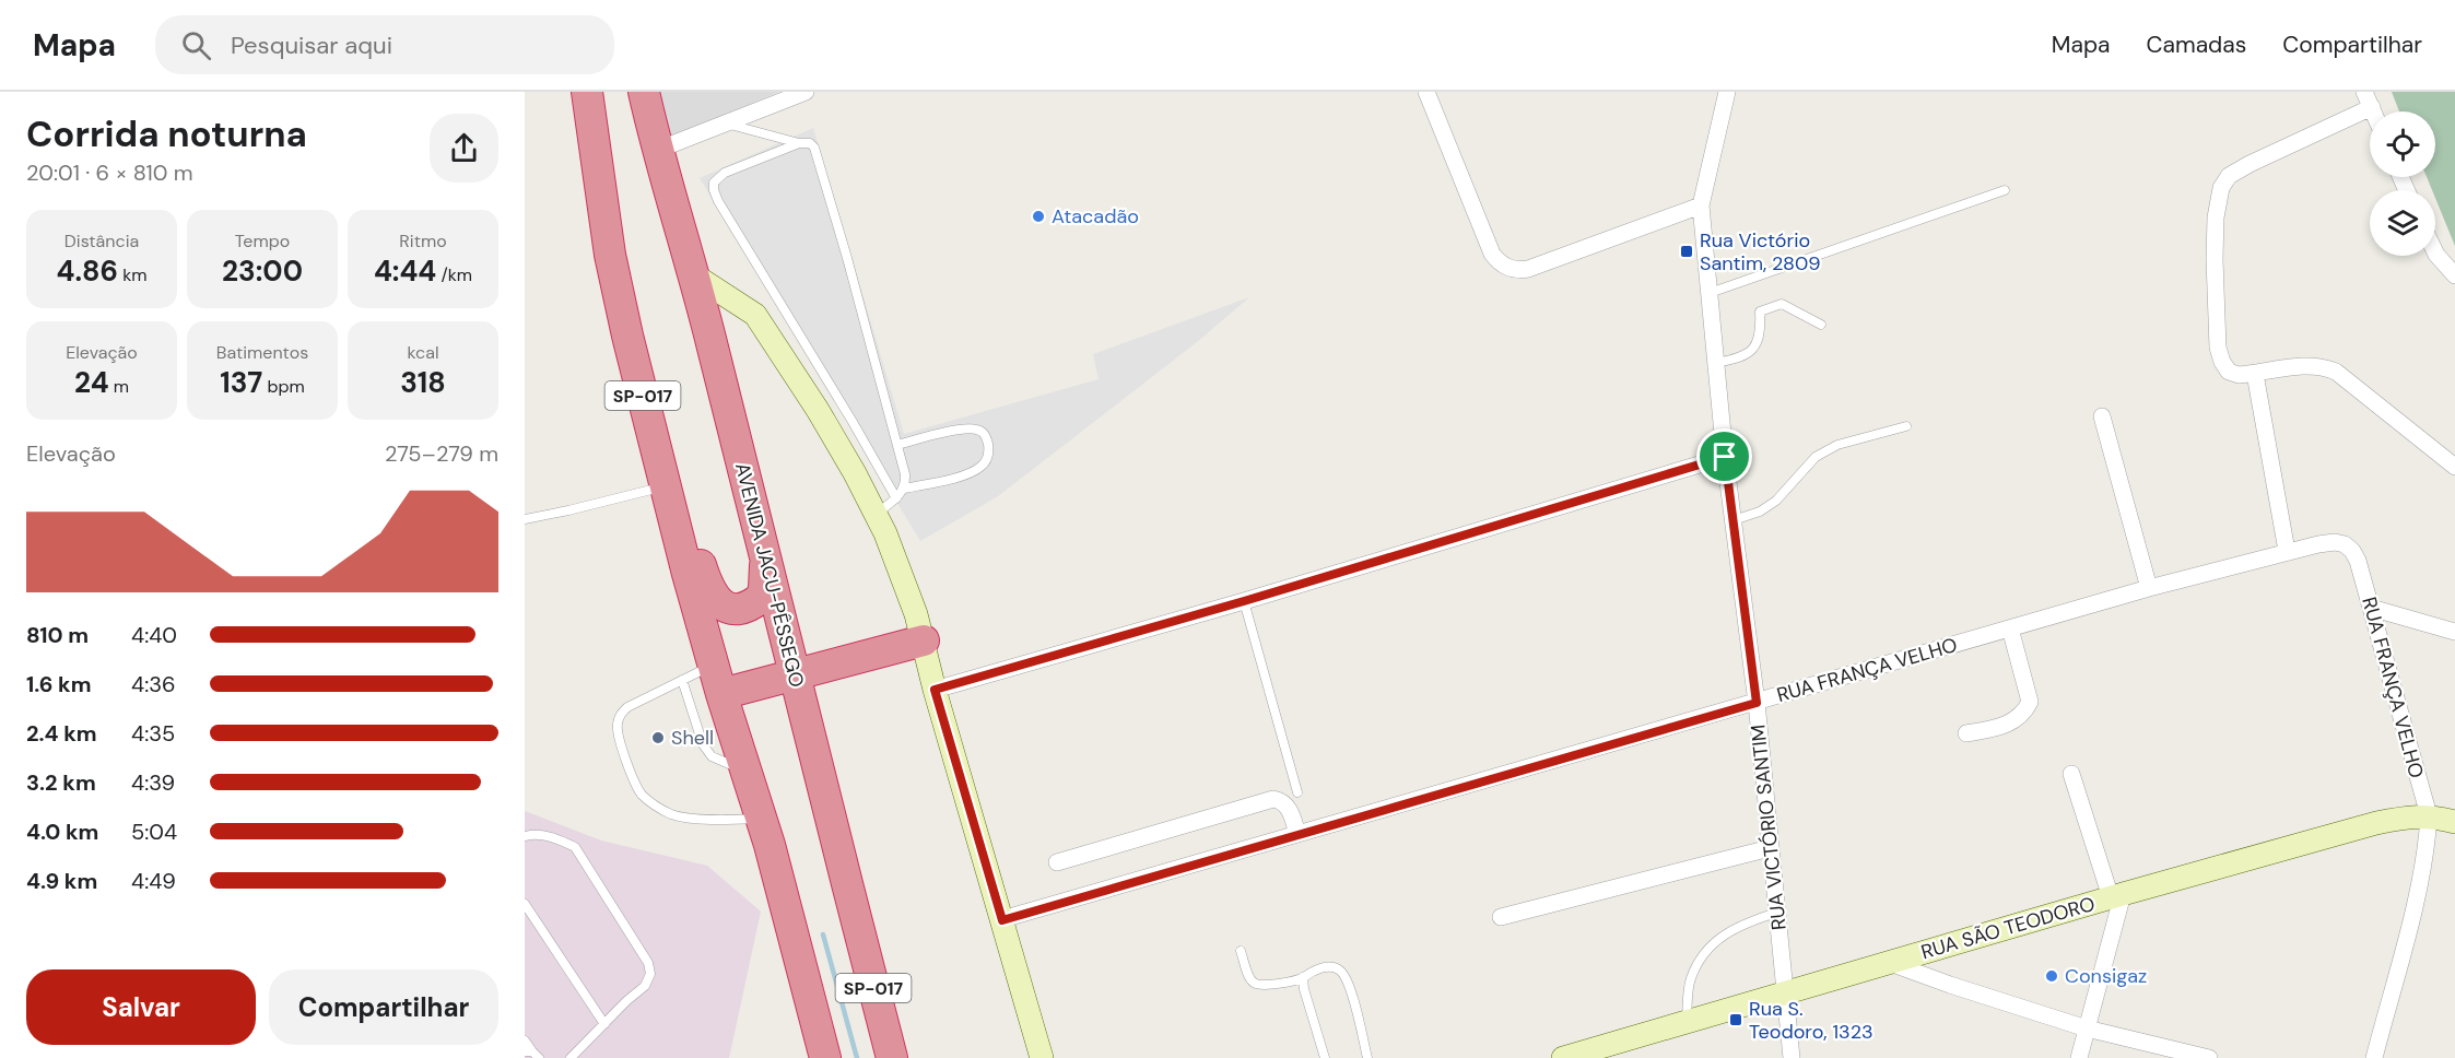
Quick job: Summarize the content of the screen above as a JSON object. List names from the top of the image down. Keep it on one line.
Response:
{"streets":{"highway":["SP-017","AVENIDA JACU-PÊSSEGO"],"main road":["RUA SÃO TEODORO"],"street":["RUA FRANÇA VELHO","RUA VICTÓRIO SANTIM"]},"crossings":[["RUA FRANÇA VELHO","RUA VICTÓRIO SANTIM"],["RUA FRANÇA VELHO","RUA SÃO TEODORO"],["RUA VICTÓRIO SANTIM","RUA SÃO TEODORO"]],"places":{"other":["Atacadão","Shell","Consigaz"],"transit":["Rua Victório Santim, 2809","Rua S. Teodoro, 1323"]},"page":{"header":"Mapa","search":"Pesquisar aqui","nav":["Mapa","Camadas","Compartilhar"],"heading":["Corrida noturna","20:01 · 6 × 810 m"],"stats":[["Distância","4.86 km"],["Tempo","23:00"],["Ritmo","4:44 /km"],["Elevação","24 m"],["Batimentos","137 bpm"],["kcal","318"]],"chart":["Elevação","275–279 m"],"list":[{"name":"810 m","note":"4:40"},{"name":"1.6 km","note":"4:36"},{"name":"2.4 km","note":"4:35"},{"name":"3.2 km","note":"4:39"},{"name":"4.0 km","note":"5:04"},{"name":"4.9 km","note":"4:49"}],"buttons":["Salvar","Compartilhar"]}}
